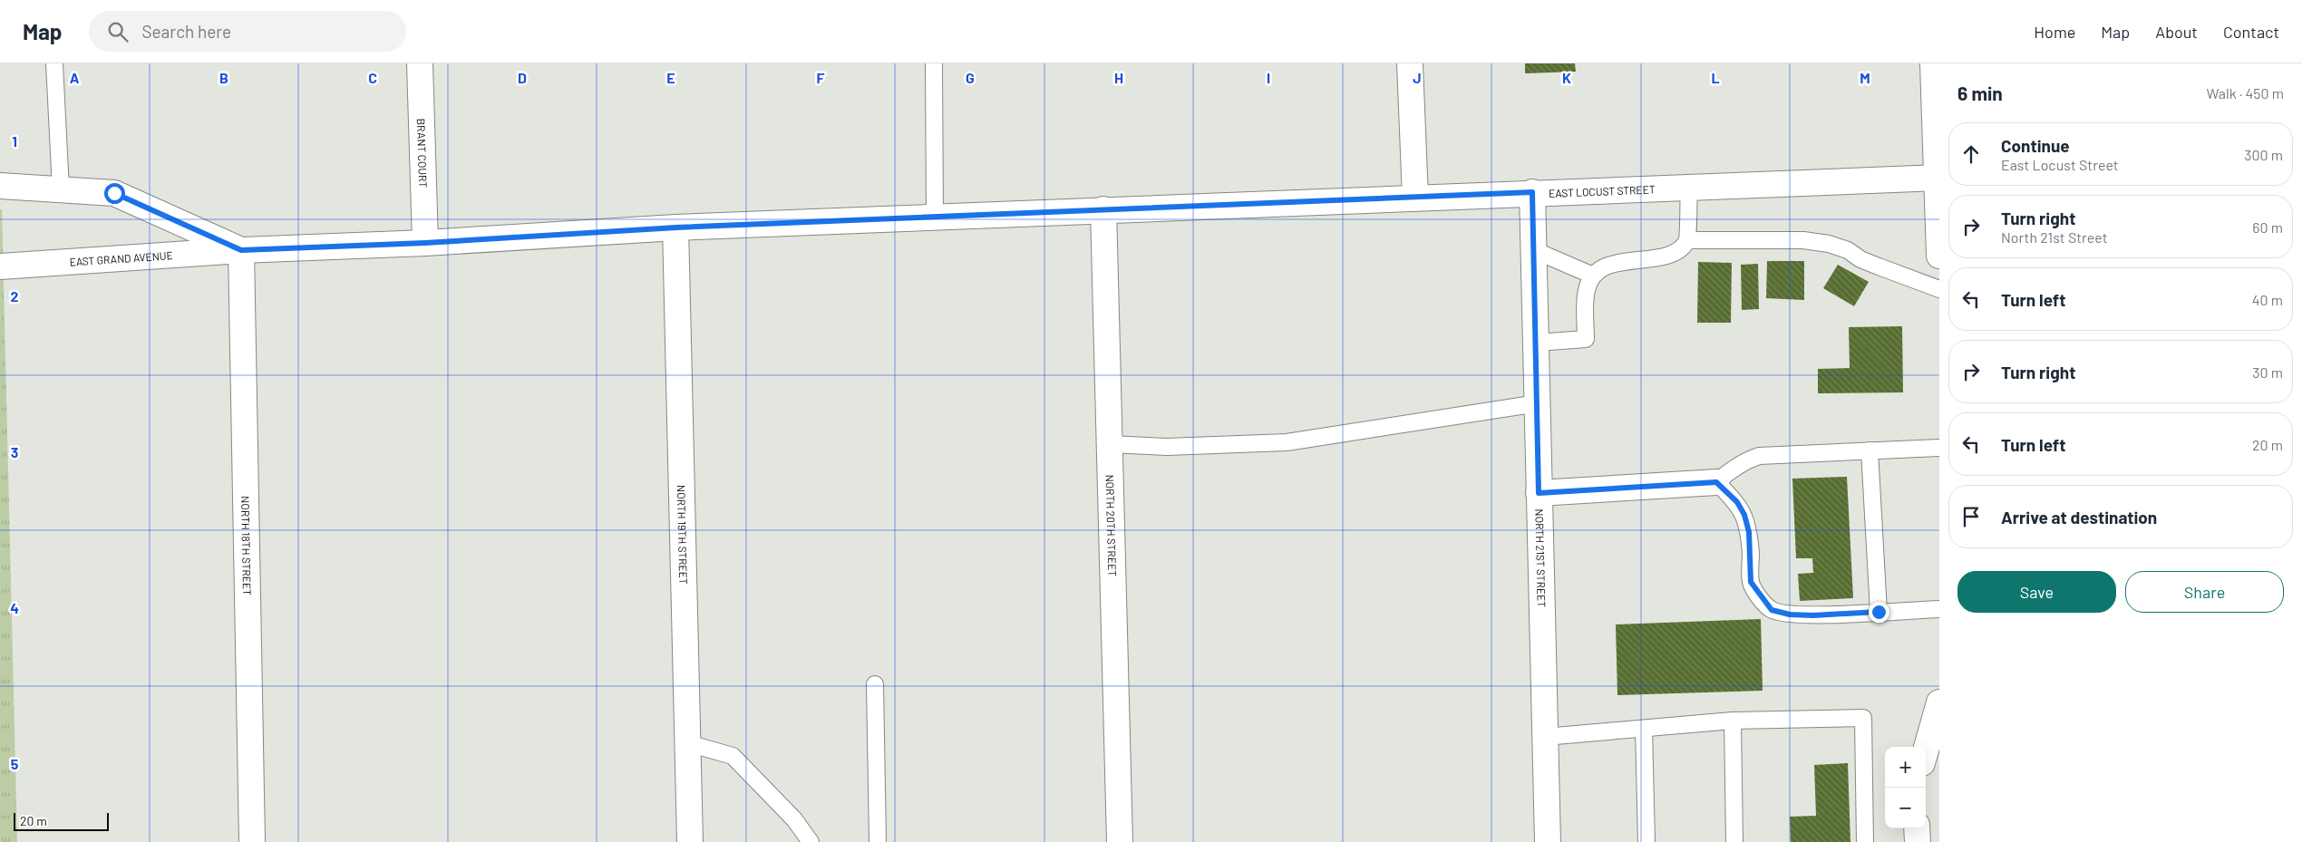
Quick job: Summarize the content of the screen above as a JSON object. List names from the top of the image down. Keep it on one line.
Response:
{"streets":{"street":["BRANT COURT","EAST LOCUST STREET","EAST GRAND AVENUE","NORTH 20TH STREET","NORTH 19TH STREET","NORTH 18TH STREET","NORTH 21ST STREET"]},"crossings":[["BRANT COURT","EAST LOCUST STREET"],["EAST LOCUST STREET","EAST GRAND AVENUE"],["EAST LOCUST STREET","NORTH 20TH STREET"],["EAST LOCUST STREET","NORTH 19TH STREET"],["EAST LOCUST STREET","NORTH 18TH STREET"],["EAST LOCUST STREET","NORTH 21ST STREET"],["EAST GRAND AVENUE","NORTH 18TH STREET"]],"scale_bar":"20 m","page":{"header":"Map","search":"Search here","nav":["Home","Map","About","Contact"],"heading":["6 min","Walk · 450 m"],"list":[["Continue","East Locust Street","300 m"],["Turn right","North 21st Street","60 m"],["Turn left","40 m"],["Turn right","30 m"],["Turn left","20 m"],"Arrive at destination"],"buttons":["Save","Share"],"map_buttons":["+","−"],"scale":"20 m"},"grid":{"columns":["A","B","C","D","E","F","G","H","I","J","K","L","M"],"rows":["1","2","3","4","5"]}}
